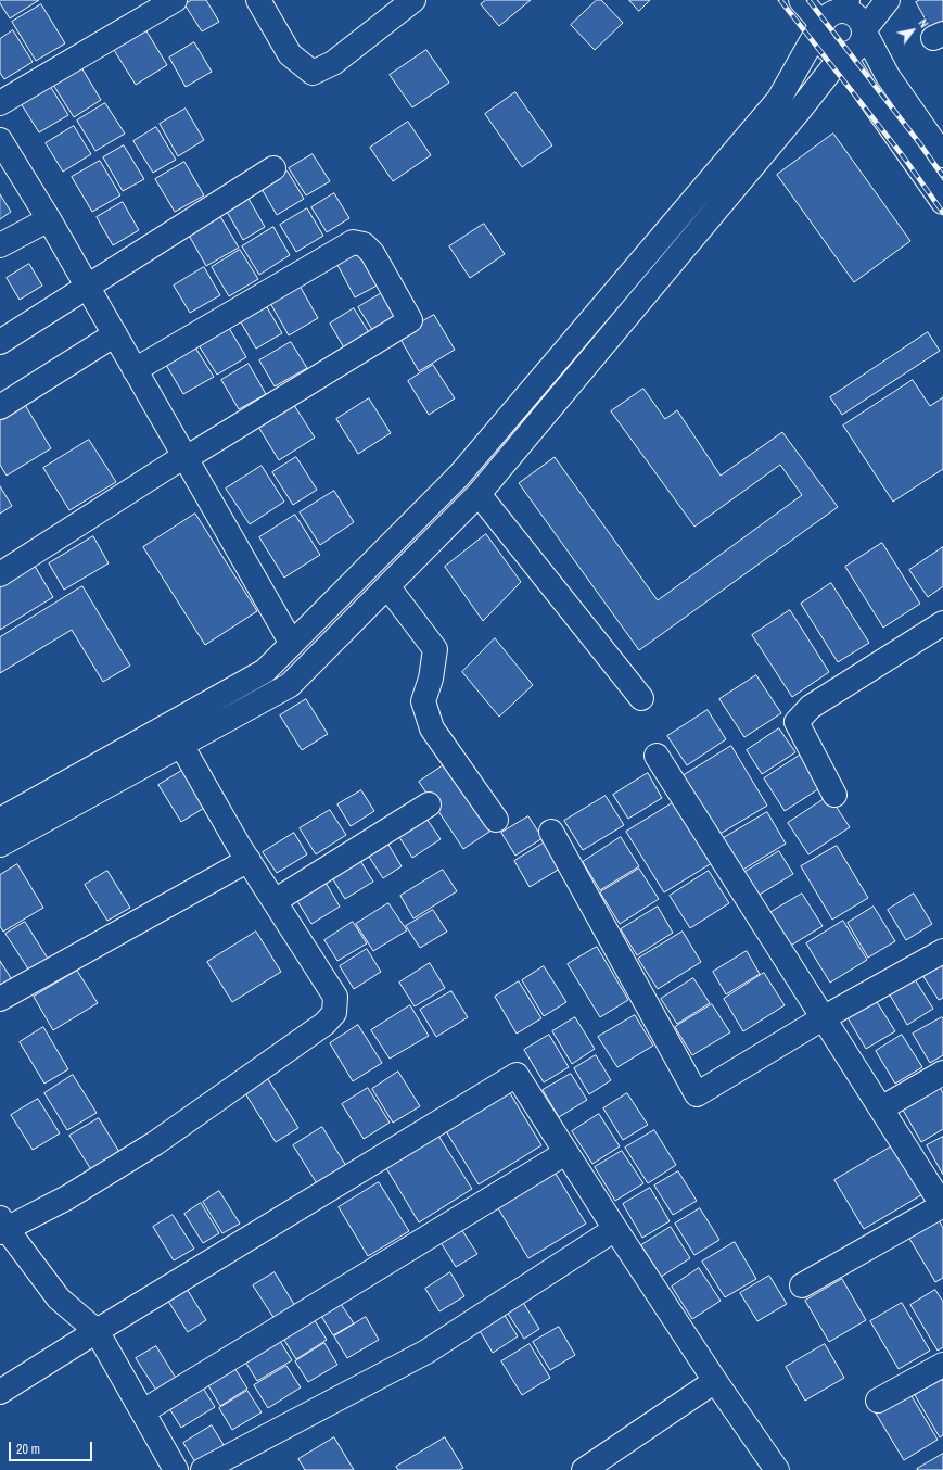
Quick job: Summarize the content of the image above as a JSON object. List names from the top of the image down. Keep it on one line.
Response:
{"scale_bar":"20 m","north":"top right"}
